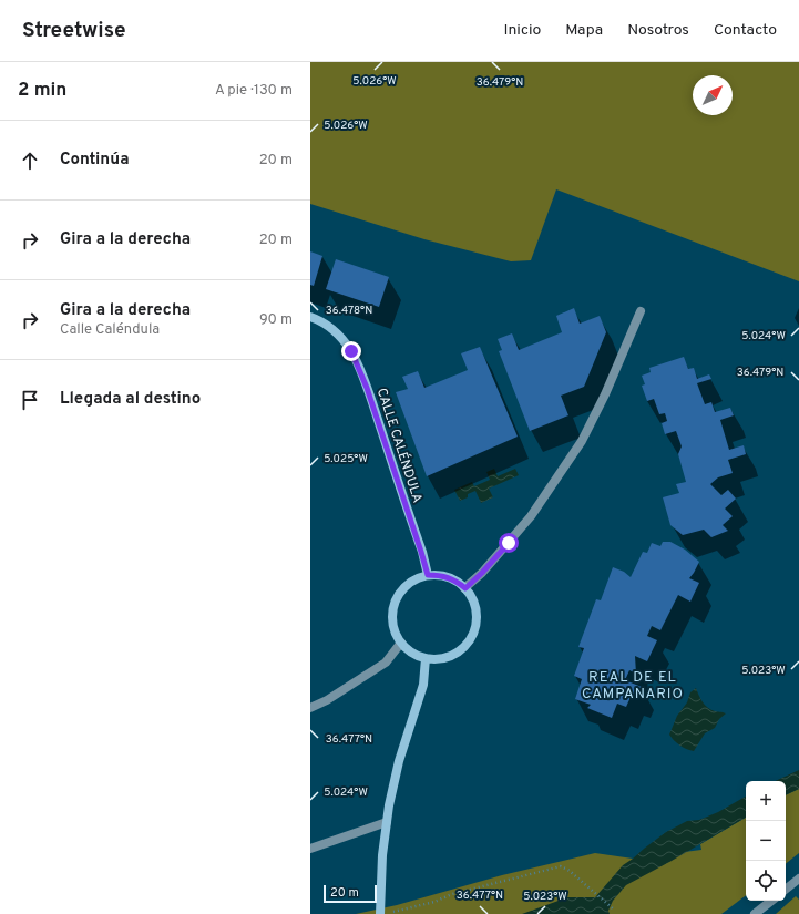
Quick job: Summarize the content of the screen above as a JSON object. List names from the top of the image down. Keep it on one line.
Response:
{"streets":{"street":["CALLE CALÉNDULA"]},"districts":["REAL DE EL CAMPANARIO"],"scale_bar":"20 m","north":"top right","page":{"header":"Streetwise","nav":["Inicio","Mapa","Nosotros","Contacto"],"heading":["2 min","A pie · 130 m"],"list":[["Continúa","20 m"],["Gira a la derecha","20 m"],["Gira a la derecha","Calle Caléndula","90 m"],"Llegada al destino"],"map_buttons":["+","−"],"scale":"20 m"},"coordinates":["5.026°W","36.479°N","36.478°N","5.024°W","5.025°W","5.023°W","36.477°N"]}
